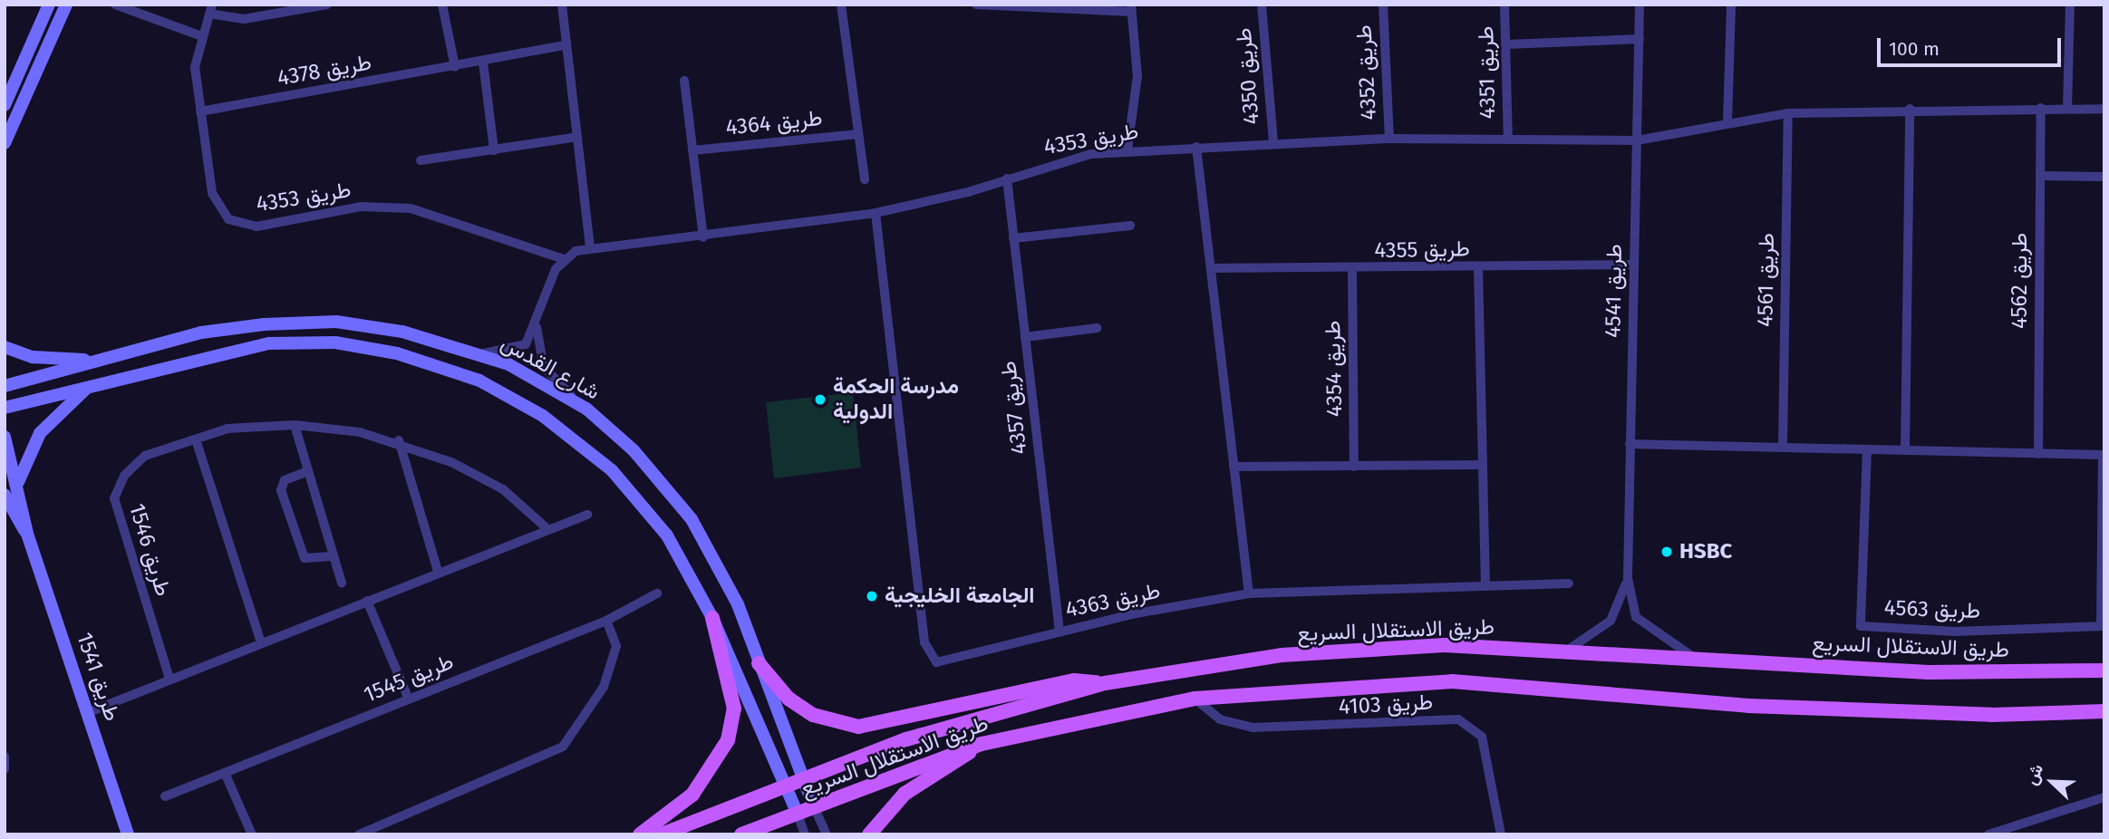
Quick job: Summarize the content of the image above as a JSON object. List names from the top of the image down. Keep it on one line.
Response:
{"streets":{"main road":["شارع القدس","طريق الاستقلال السريع","طريق 1541"],"street":["طريق 4378","طريق 4352","طريق 4351","طريق 4350","طريق 4364","طريق 4353","طريق 4355","طريق 4561","طريق 4562","طريق 4541","طريق 4354","طريق 4357","طريق 1546","طريق 4363","طريق 4563","طريق 1545","طريق 4103"]},"crossings":[["طريق 4378","طريق 4353"],["طريق 4352","طريق 4353"],["طريق 4351","طريق 4353"],["طريق 4350","طريق 4353"],["طريق 4353","طريق 4541"],["طريق 4353","طريق 4357"],["طريق 4353","طريق 4363"],["طريق 4355","طريق 4541"],["طريق 4355","طريق 4354"],["شارع القدس","طريق الاستقلال السريع"],["طريق 4357","طريق 4363"],["طريق الاستقلال السريع","طريق 4103"]],"places":["مدرسة الحكمة الدولية","HSBC","الجامعة الخليجية"],"scale_bar":"100 m","north":"top left"}
